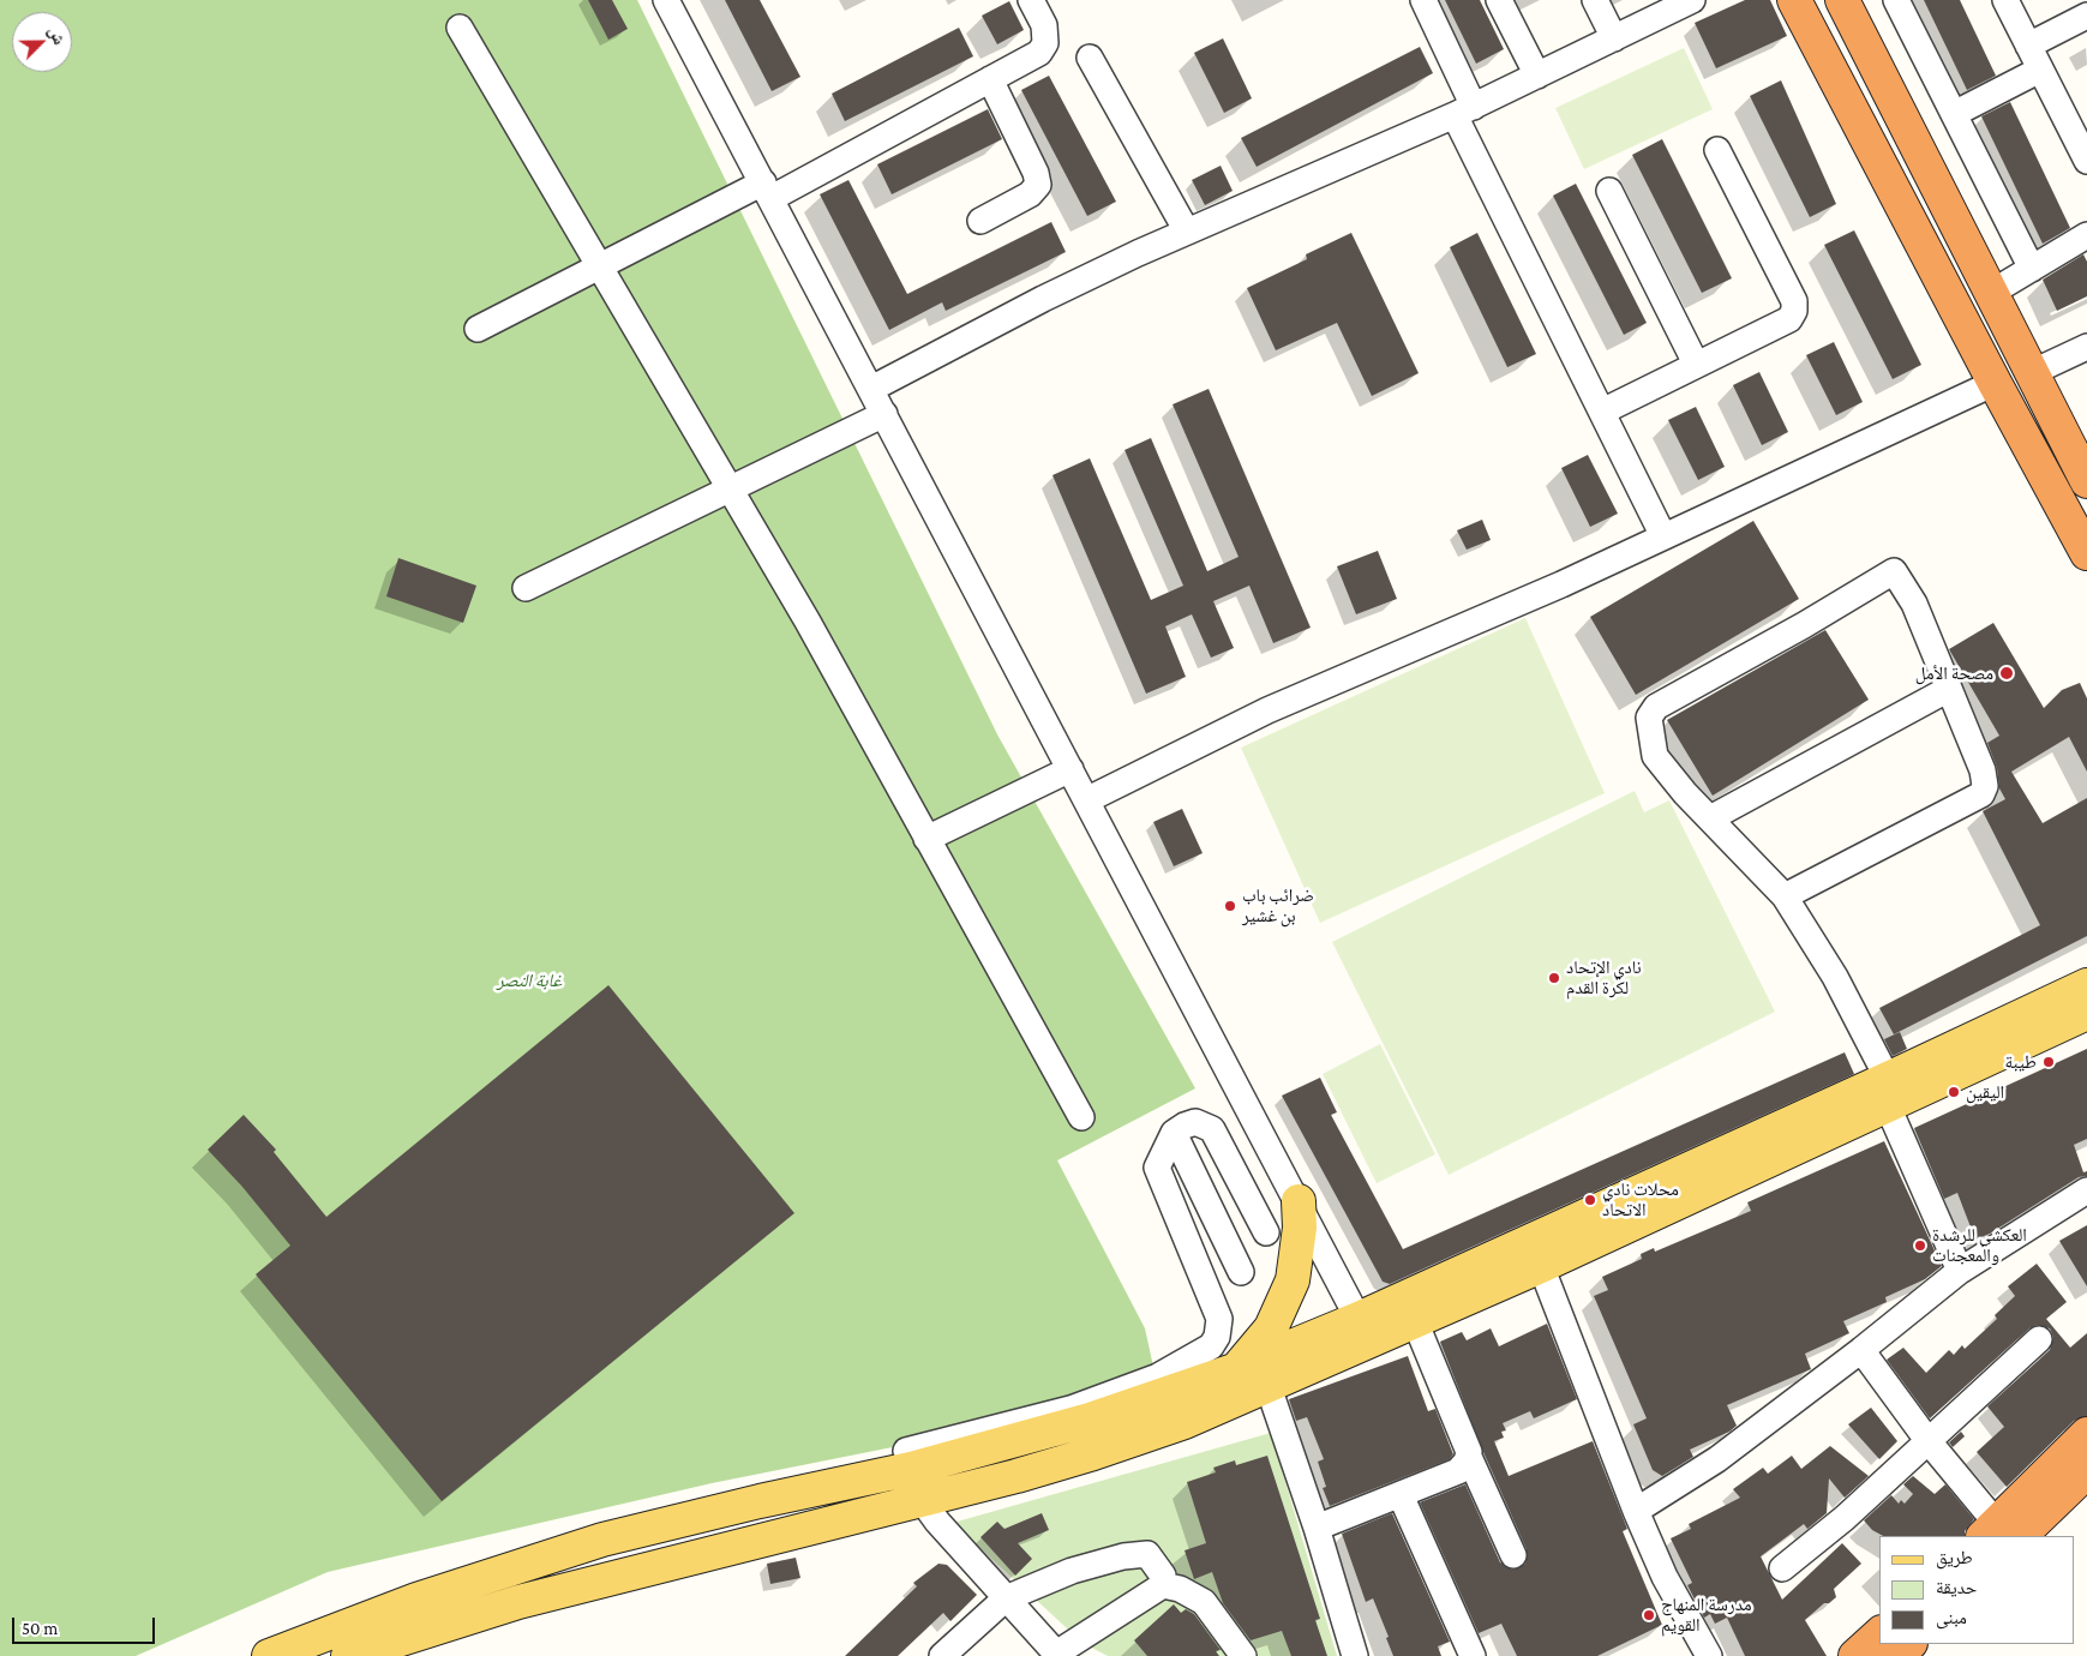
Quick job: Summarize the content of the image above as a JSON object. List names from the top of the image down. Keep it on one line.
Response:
{"parks":["غابة النصر"],"places":["مصحة الأمل","ضرائب باب بن غشير","نادي الإتحاد لكرة القدم","طيبة","اليقين","محلات نادي الاتحاد","العكشي للرشدة والمعجنات","مدرسة المنهاج القويم"],"legend":["طريق","حديقة","مبنى"],"scale_bar":"50 m","north":"top right"}
